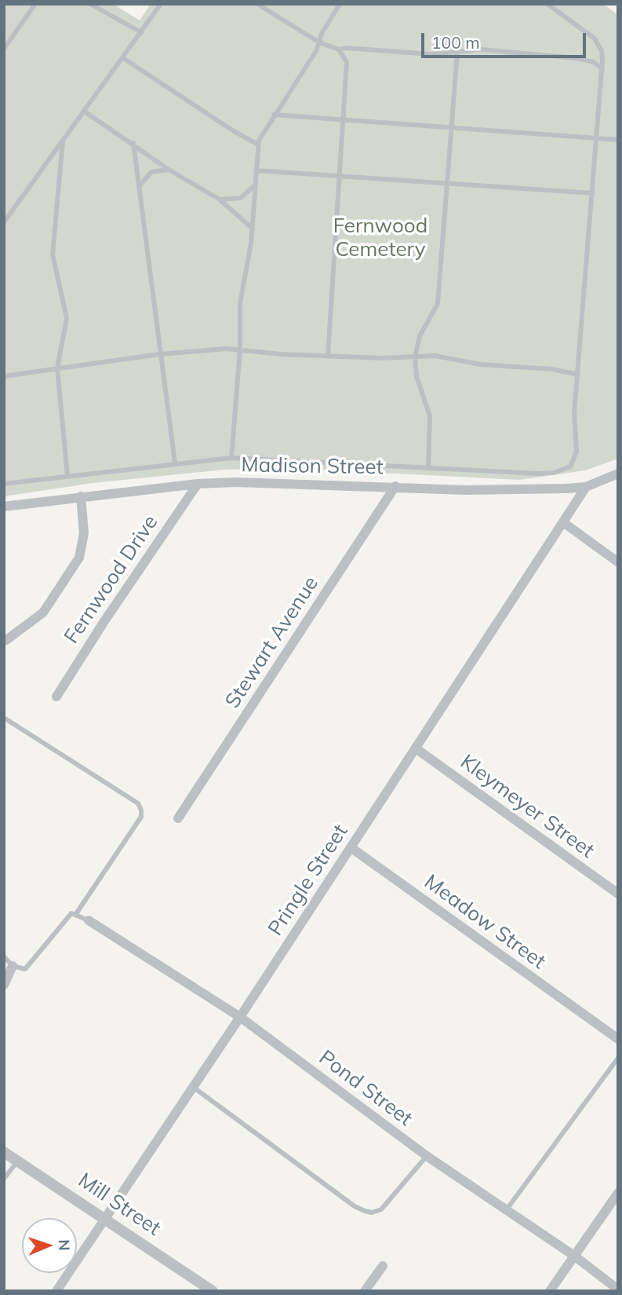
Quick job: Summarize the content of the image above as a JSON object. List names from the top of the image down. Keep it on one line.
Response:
{"streets":{"street":["Madison Street","Fernwood Drive","Stewart Avenue","Kleymeyer Street","Pringle Street","Meadow Street","Pond Street","Mill Street"]},"crossings":[["Madison Street","Fernwood Drive"],["Madison Street","Stewart Avenue"],["Madison Street","Pringle Street"],["Kleymeyer Street","Pringle Street"],["Pringle Street","Meadow Street"],["Pringle Street","Pond Street"],["Pringle Street","Mill Street"]],"parks":["Fernwood Cemetery"],"scale_bar":"100 m","north":"right"}
